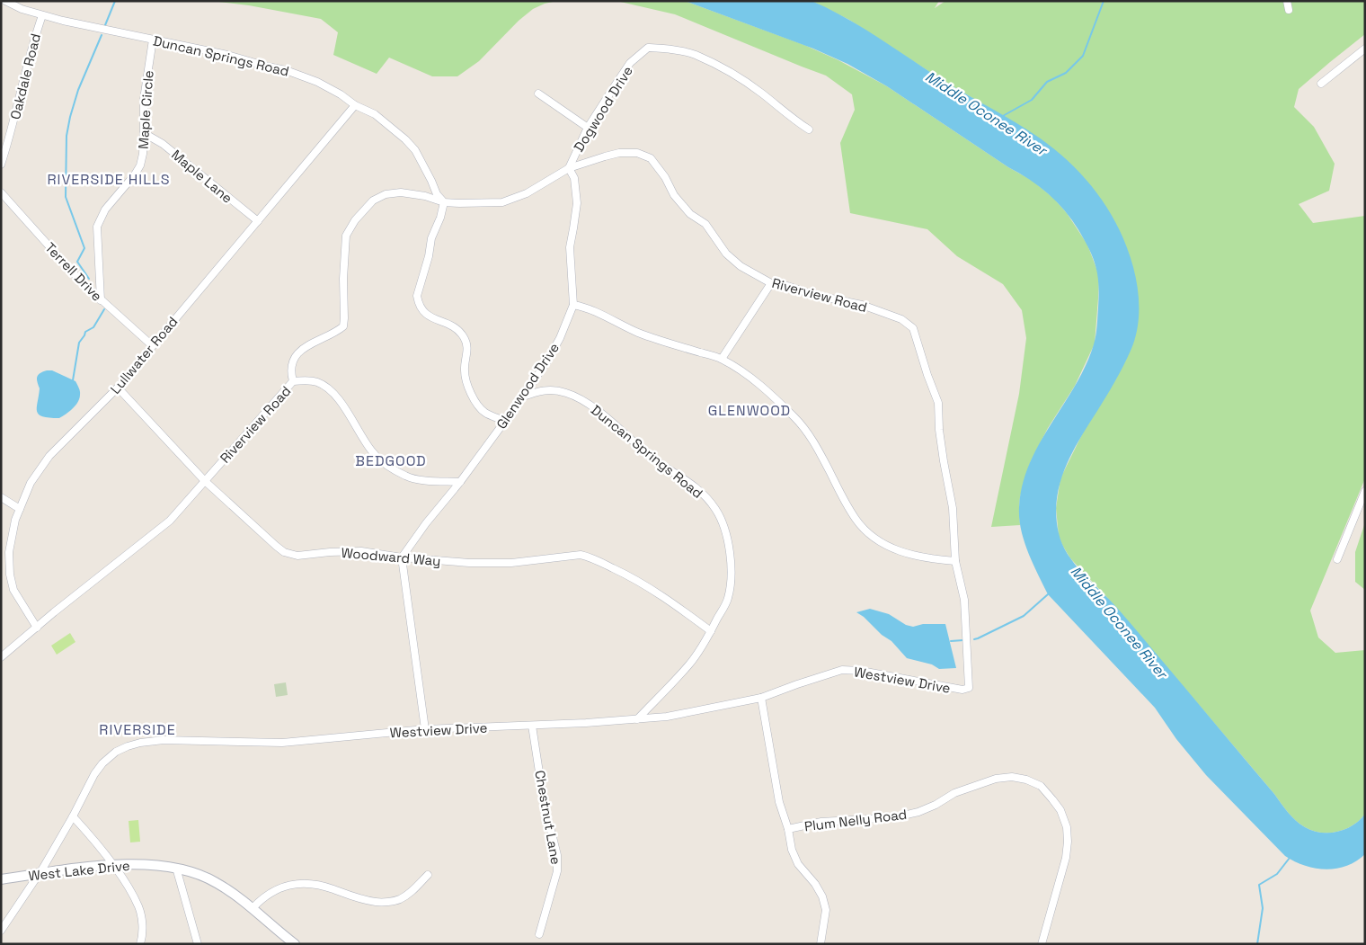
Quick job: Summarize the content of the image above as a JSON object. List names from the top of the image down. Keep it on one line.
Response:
{"streets":{"main road":["West Lake Drive"],"street":["Duncan Springs Road","Oakdale Road","Dogwood Drive","Maple Circle","Maple Lane","Terrell Drive","Riverview Road","Lullwater Road","Glenwood Drive","Woodward Way","Westview Drive","Chestnut Lane","Plum Nelly Road"]},"crossings":[["Duncan Springs Road","Oakdale Road"],["Duncan Springs Road","Maple Circle"],["Duncan Springs Road","Riverview Road"],["Duncan Springs Road","Lullwater Road"],["Duncan Springs Road","Glenwood Drive"],["Duncan Springs Road","Woodward Way"],["Duncan Springs Road","Westview Drive"],["Dogwood Drive","Riverview Road"],["Dogwood Drive","Glenwood Drive"],["Maple Circle","Maple Lane"],["Maple Circle","Terrell Drive"],["Maple Lane","Lullwater Road"],["Terrell Drive","Lullwater Road"],["Riverview Road","Lullwater Road"],["Riverview Road","Woodward Way"],["Riverview Road","Westview Drive"],["Lullwater Road","Woodward Way"],["Glenwood Drive","Woodward Way"],["Westview Drive","Chestnut Lane"],["Westview Drive","Plum Nelly Road"],["Westview Drive","West Lake Drive"]],"districts":["RIVERSIDE HILLS","GLENWOOD","BEDGOOD","RIVERSIDE"],"water":["Middle Oconee River"]}
